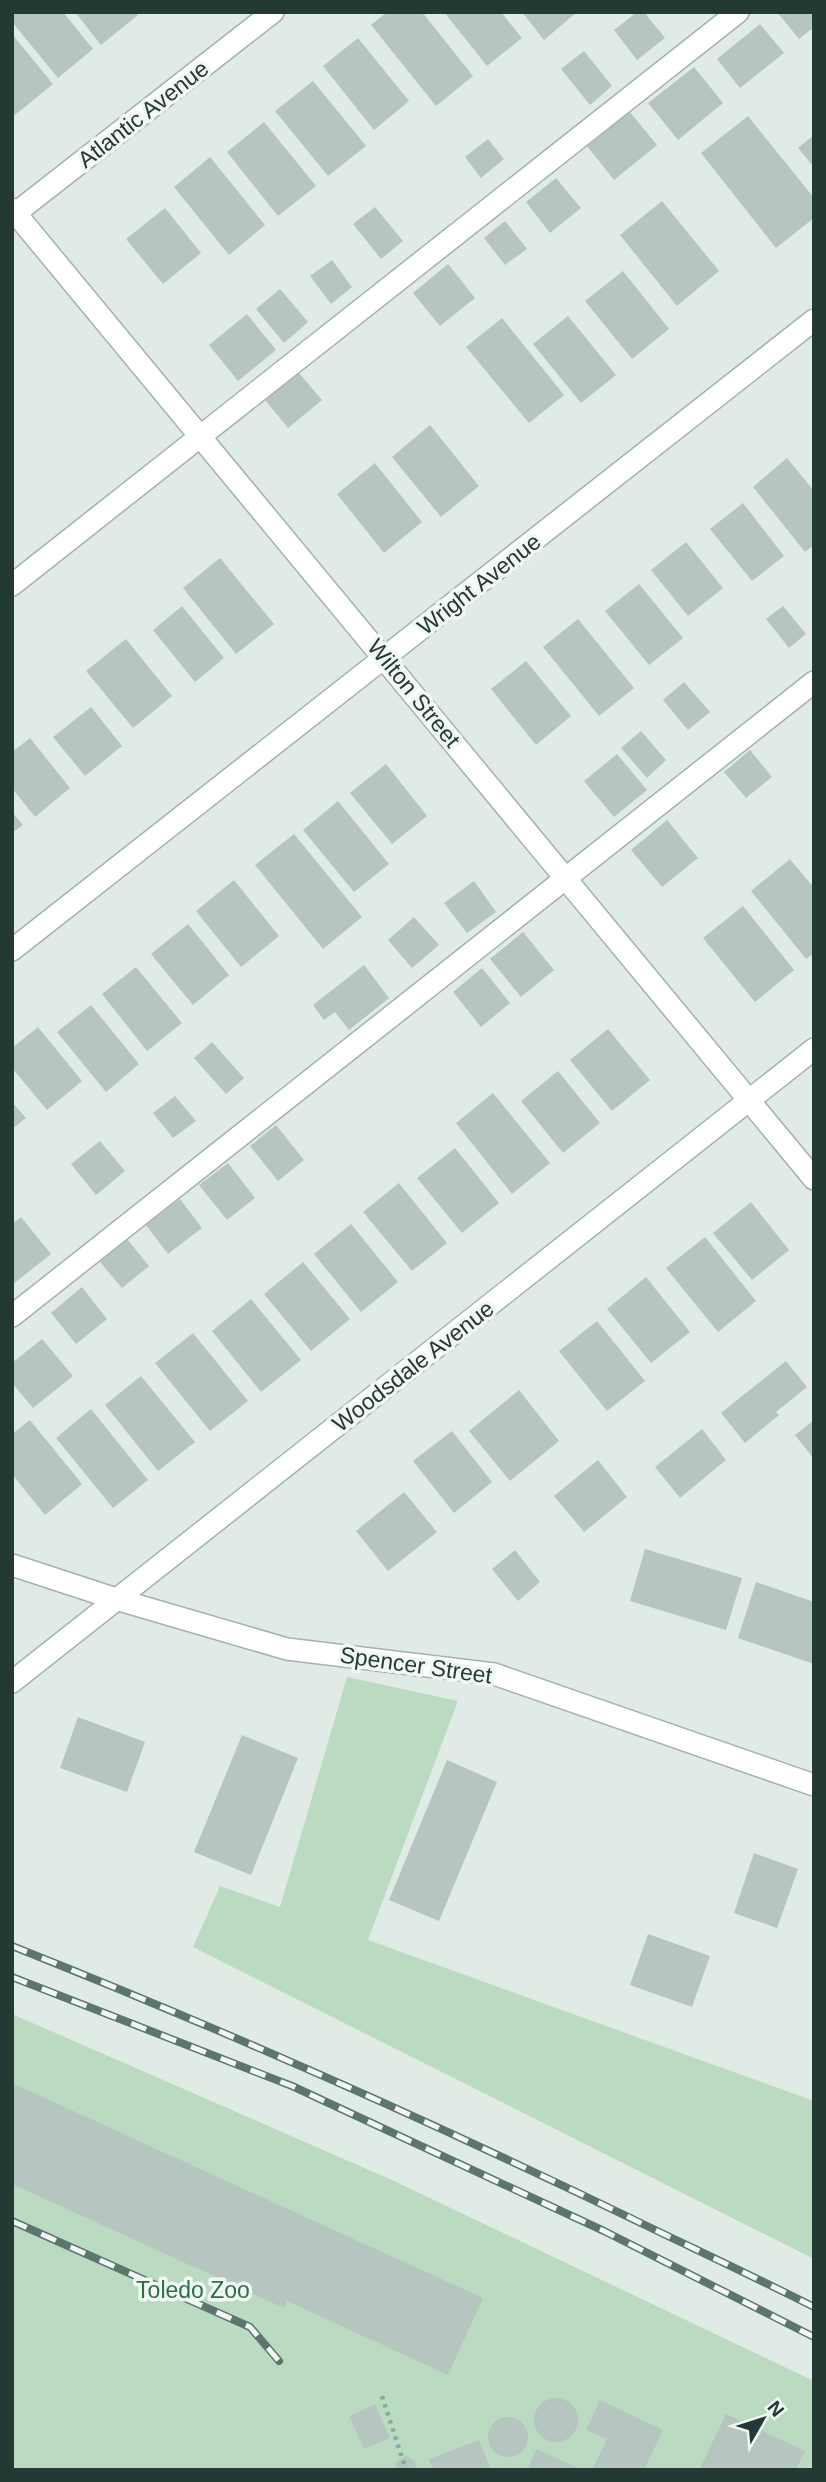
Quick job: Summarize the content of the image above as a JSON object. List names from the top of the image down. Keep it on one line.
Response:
{"streets":{"street":["Atlantic Avenue","Wright Avenue","Wilton Street","Woodsdale Avenue","Spencer Street"]},"crossings":[["Atlantic Avenue","Wilton Street"],["Wright Avenue","Wilton Street"],["Wilton Street","Woodsdale Avenue"],["Woodsdale Avenue","Spencer Street"]],"parks":["Toledo Zoo"],"north":"top right"}
